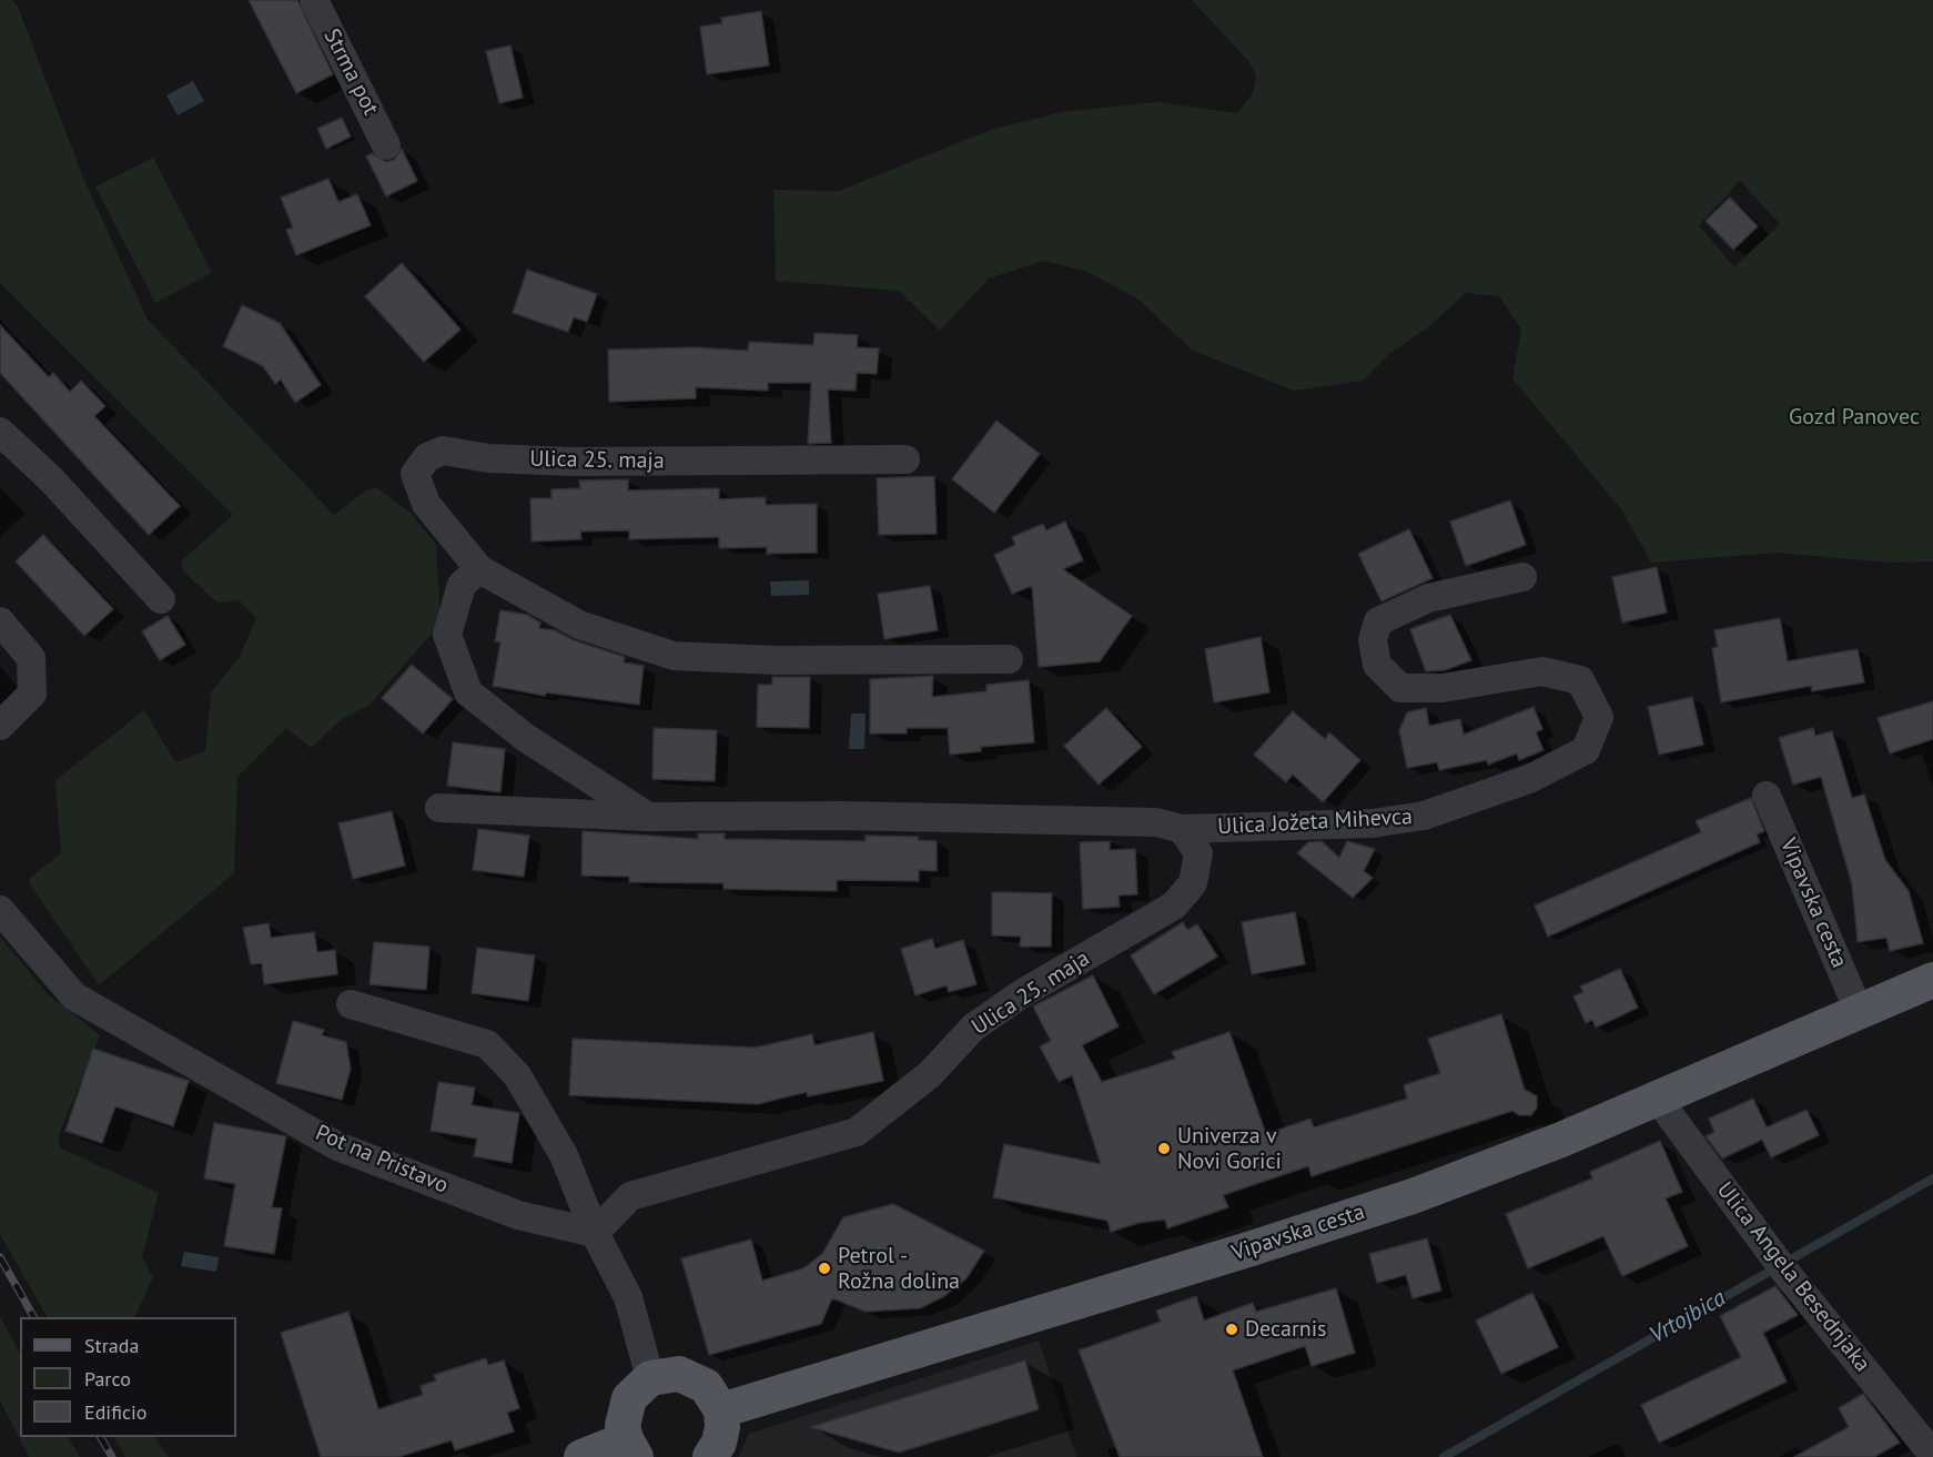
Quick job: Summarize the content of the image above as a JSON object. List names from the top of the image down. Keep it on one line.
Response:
{"streets":{"main road":["Vipavska cesta"],"street":["Strma pot","Ulica 25. maja","Ulica Jožeta Mihevca","Pot na Pristavo","Ulica Angela Besednjaka"]},"crossings":[["Ulica 25. maja","Ulica Jožeta Mihevca"],["Ulica 25. maja","Pot na Pristavo"],["Vipavska cesta","Ulica Angela Besednjaka"]],"water":["Vrtojbica"],"parks":["Gozd Panovec"],"places":["Univerza v Novi Gorici","Petrol - Rožna dolina","Decarnis"],"legend":["Strada","Parco","Edificio"]}
